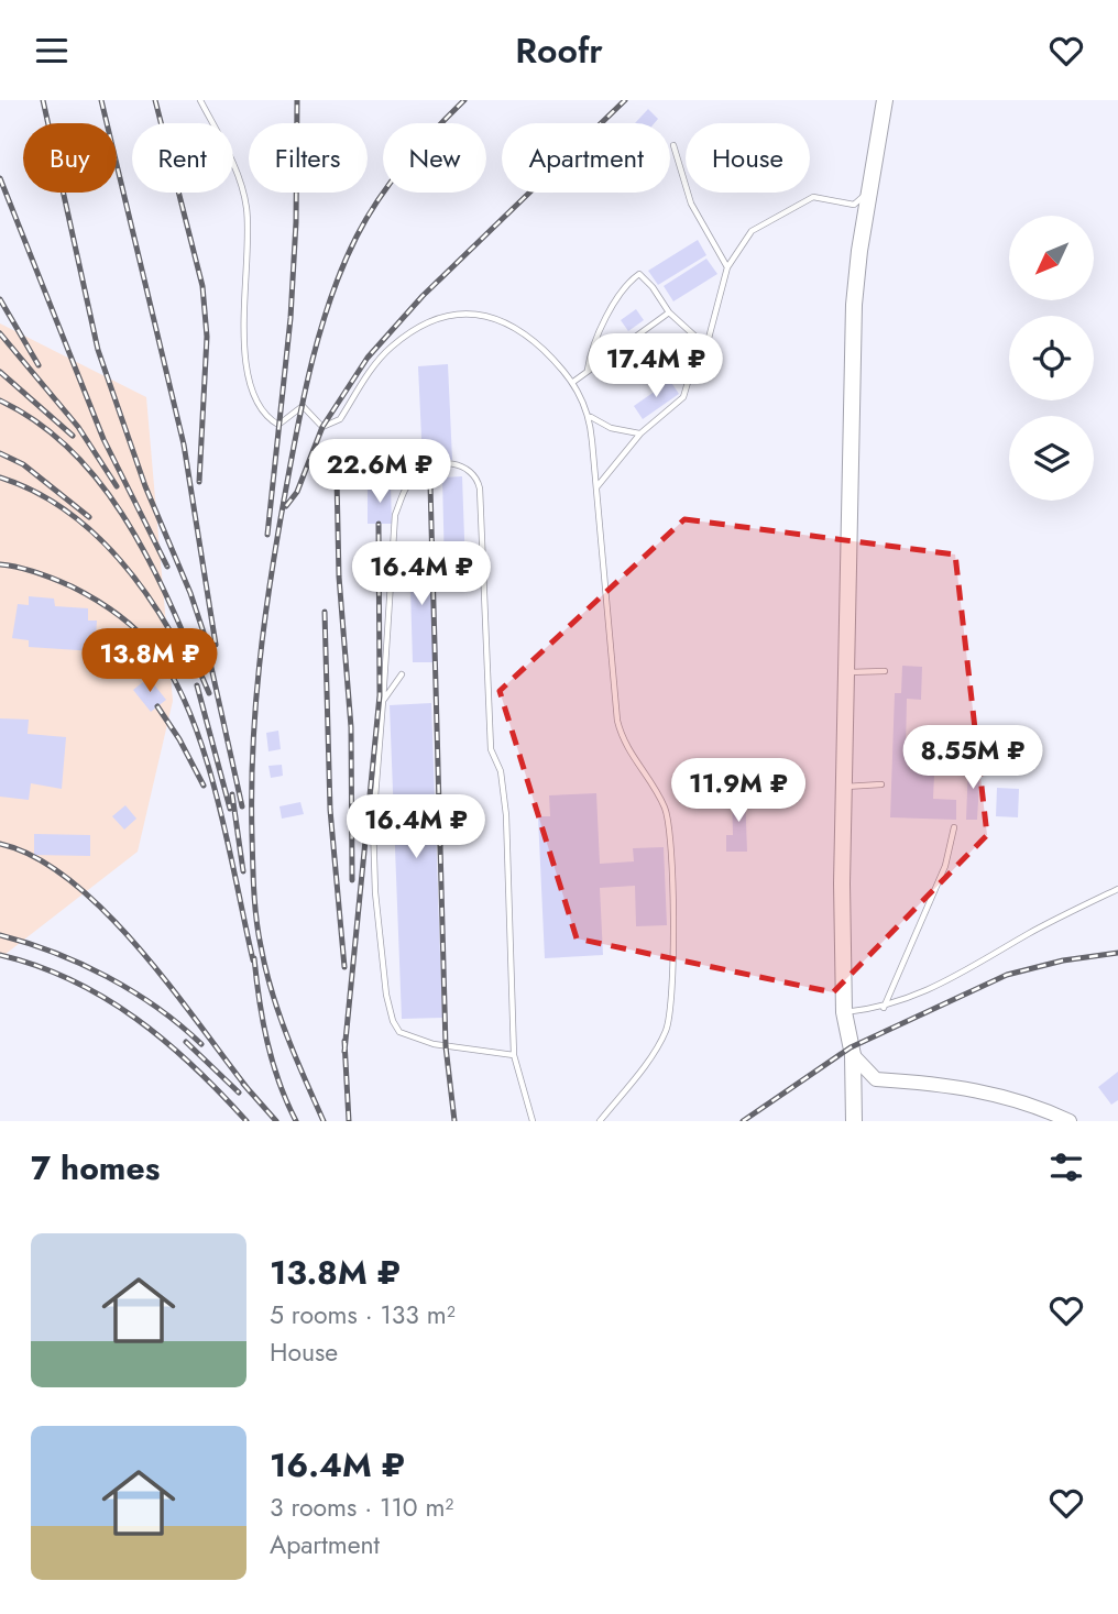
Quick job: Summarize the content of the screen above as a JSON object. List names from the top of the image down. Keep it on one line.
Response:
{"north":"bottom left","page":{"header":"Roofr","chip":["Buy","Rent","Filters","New","Apartment","House"],"price":["17.4M ₽","22.6M ₽","16.4M ₽","13.8M ₽","8.55M ₽","11.9M ₽","16.4M ₽"],"heading":"7 homes","list":[{"name":"13.8M ₽","note":"5 rooms · 133 m² · House"},{"name":"16.4M ₽","note":"3 rooms · 110 m² · Apartment"}]}}
